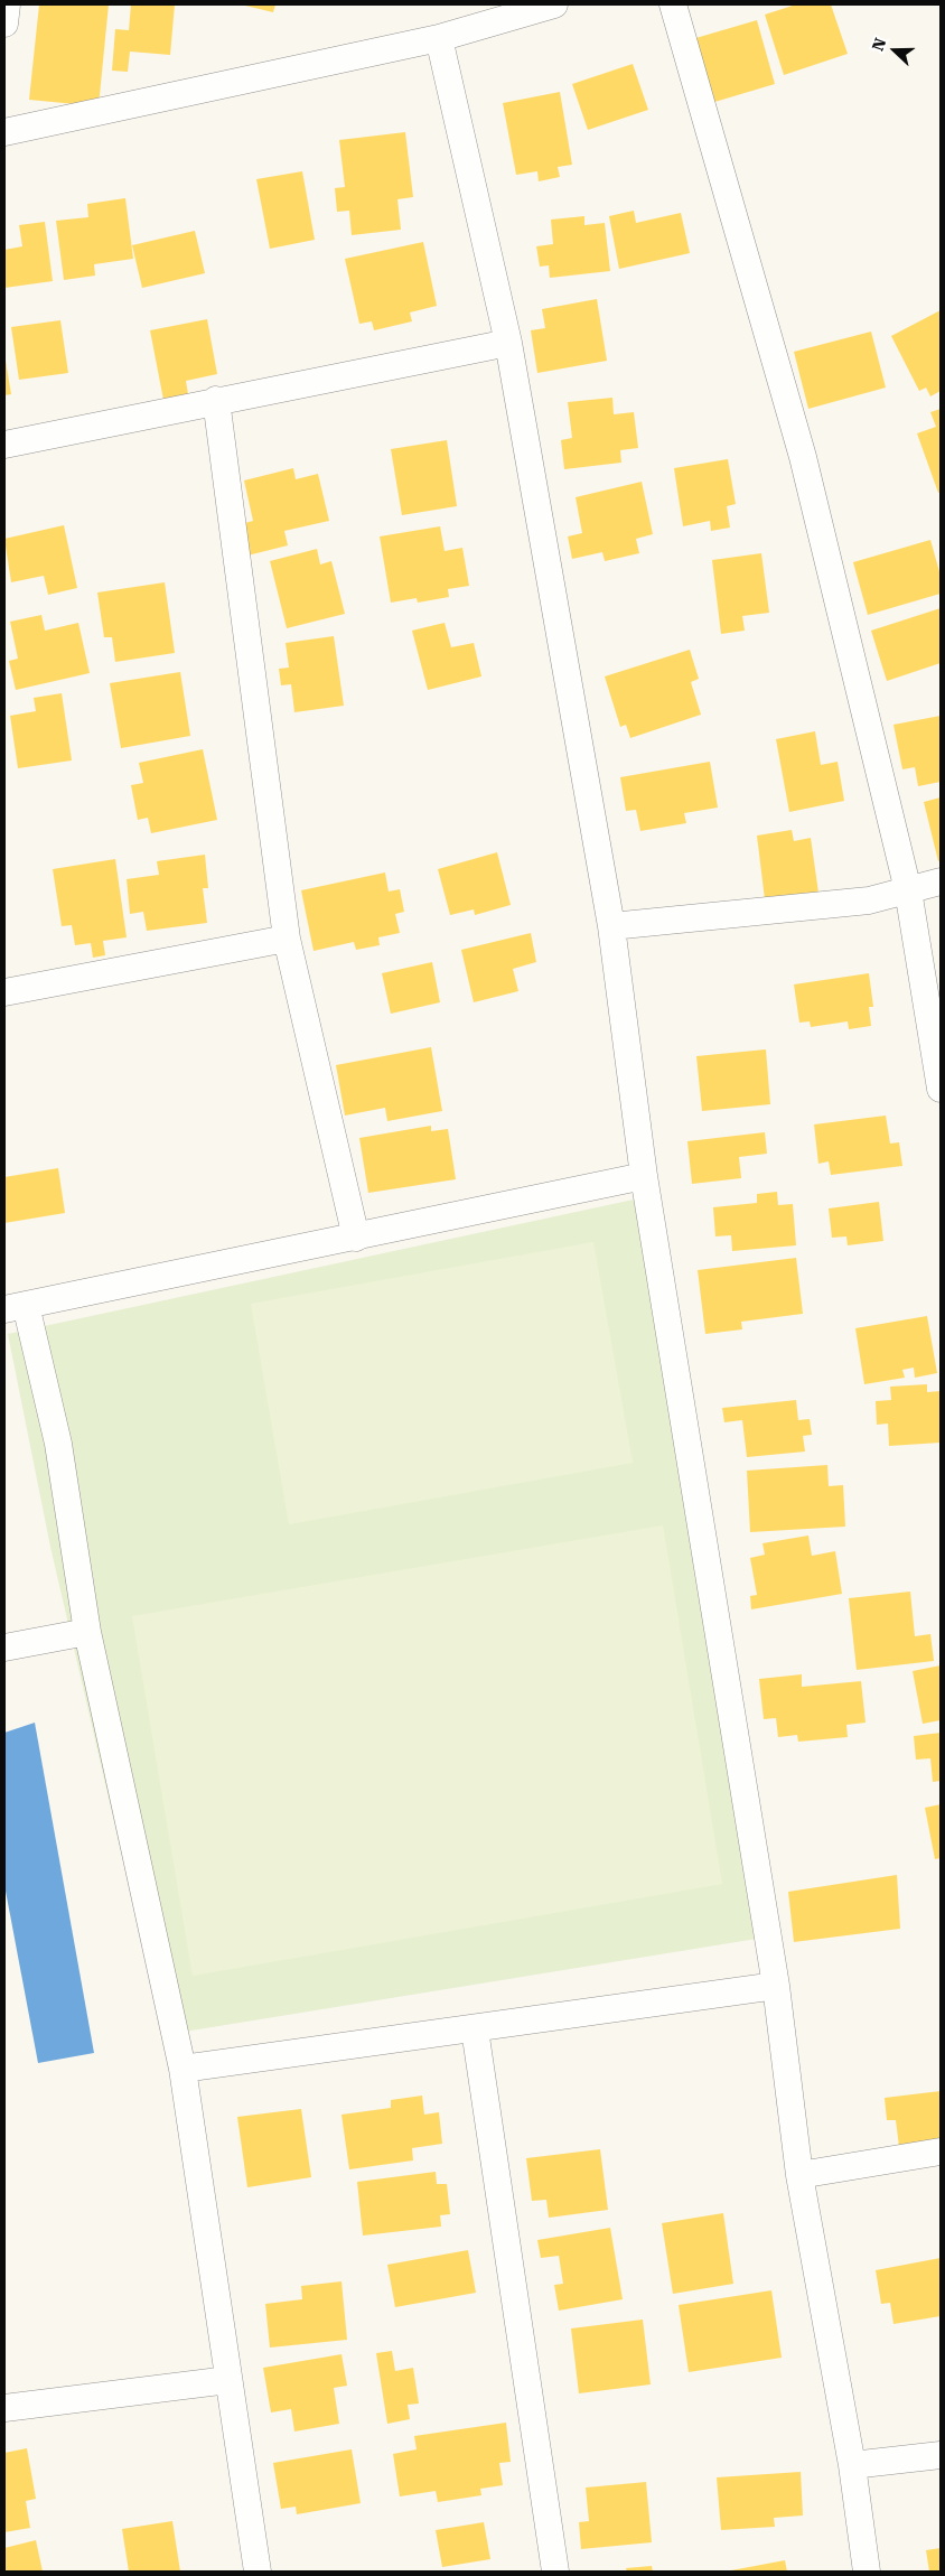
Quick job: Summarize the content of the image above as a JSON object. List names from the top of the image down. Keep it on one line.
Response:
{"north":"left"}
